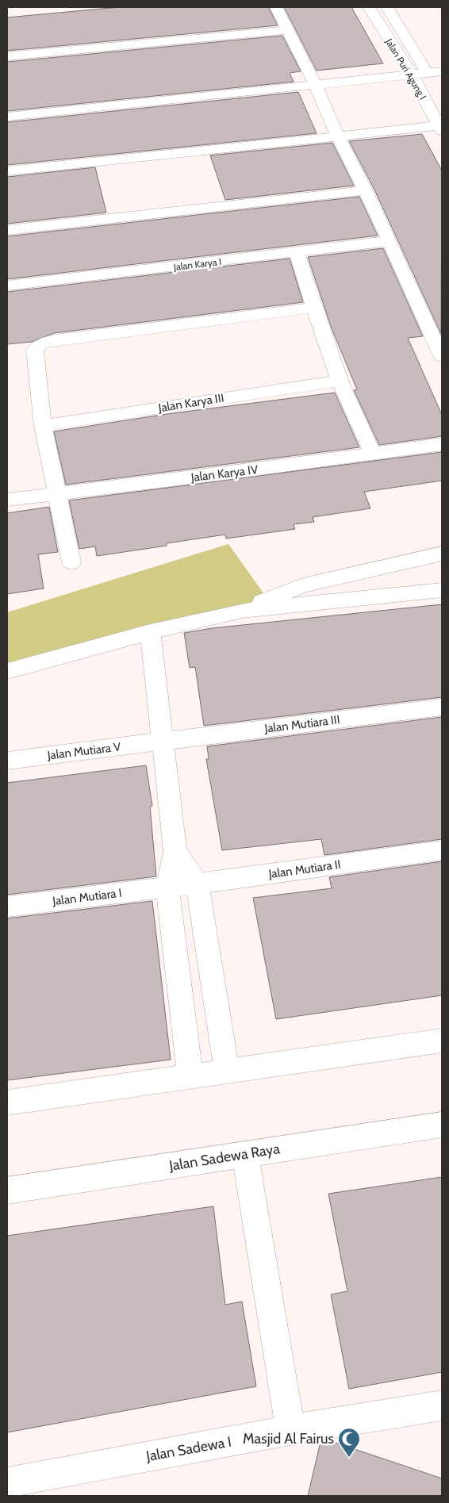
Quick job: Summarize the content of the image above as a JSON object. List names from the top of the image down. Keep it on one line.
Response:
{"streets":{"street":["Jalan Puri Agung I","Jalan Karya I","Jalan Karya III","Jalan Karya IV","Jalan Mutiara III","Jalan Mutiara V","Jalan Mutiara II","Jalan Mutiara I","Jalan Sadewa Raya","Jalan Sadewa I"]},"crossings":[["Jalan Mutiara III","Jalan Mutiara V"],["Jalan Mutiara II","Jalan Mutiara I"]],"places":{"mosque":["Masjid Al Fairus"]}}
